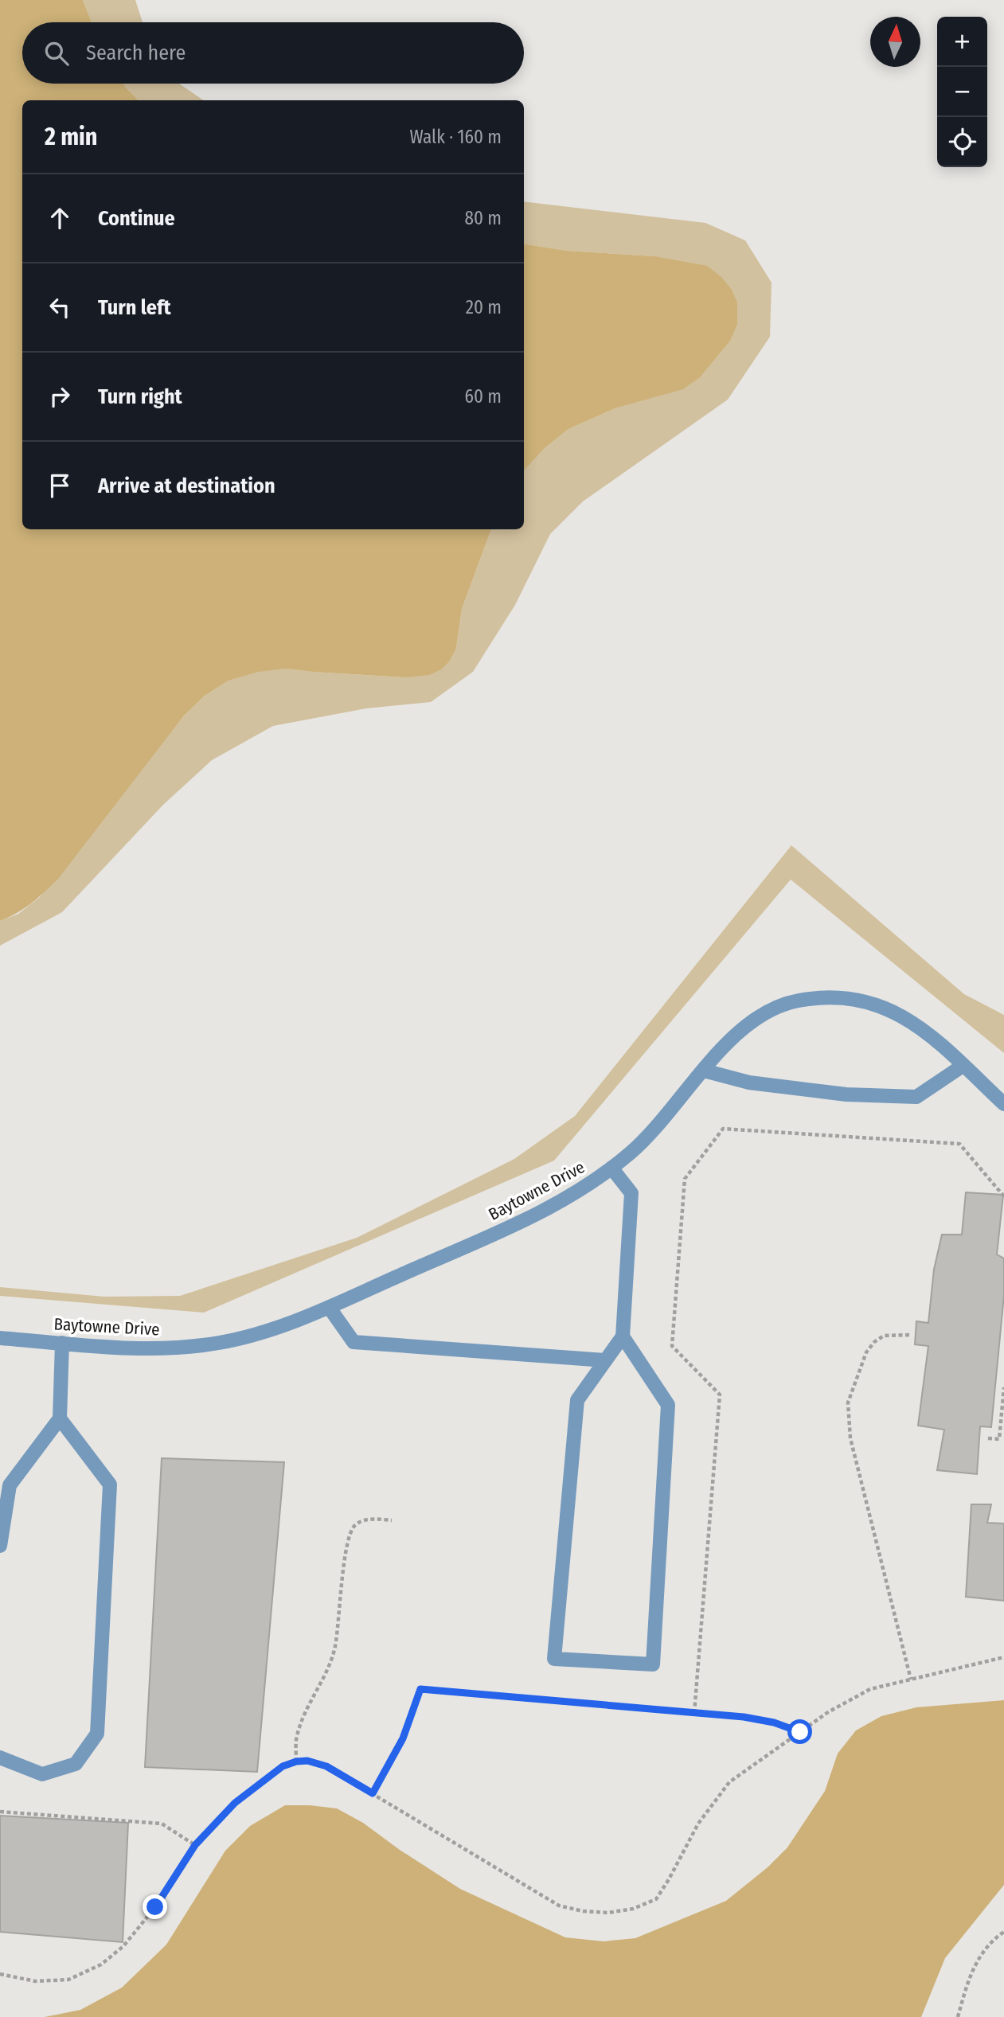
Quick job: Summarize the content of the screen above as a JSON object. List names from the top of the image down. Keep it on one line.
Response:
{"streets":{"lane":["Baytowne Drive"]},"north":"top","page":{"map_buttons":["+","−"],"search":"Search here","heading":["2 min","Walk · 160 m"],"list":[["Continue","80 m"],["Turn left","20 m"],["Turn right","60 m"],"Arrive at destination"]}}
